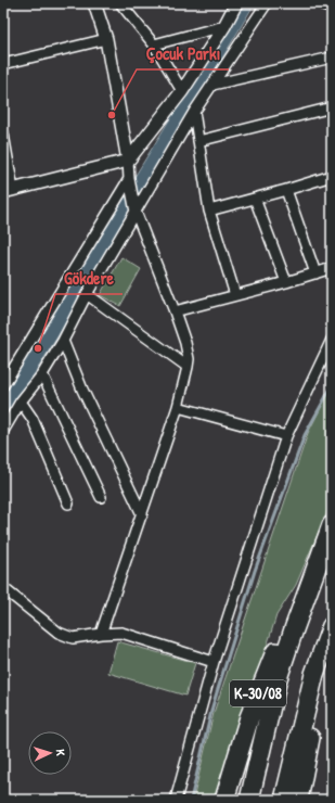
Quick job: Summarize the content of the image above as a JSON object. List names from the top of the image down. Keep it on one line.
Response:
{"streets":{"highway":["K-30/08"]},"places":["Çocuk Parkı","Gökdere"],"north":"right"}
